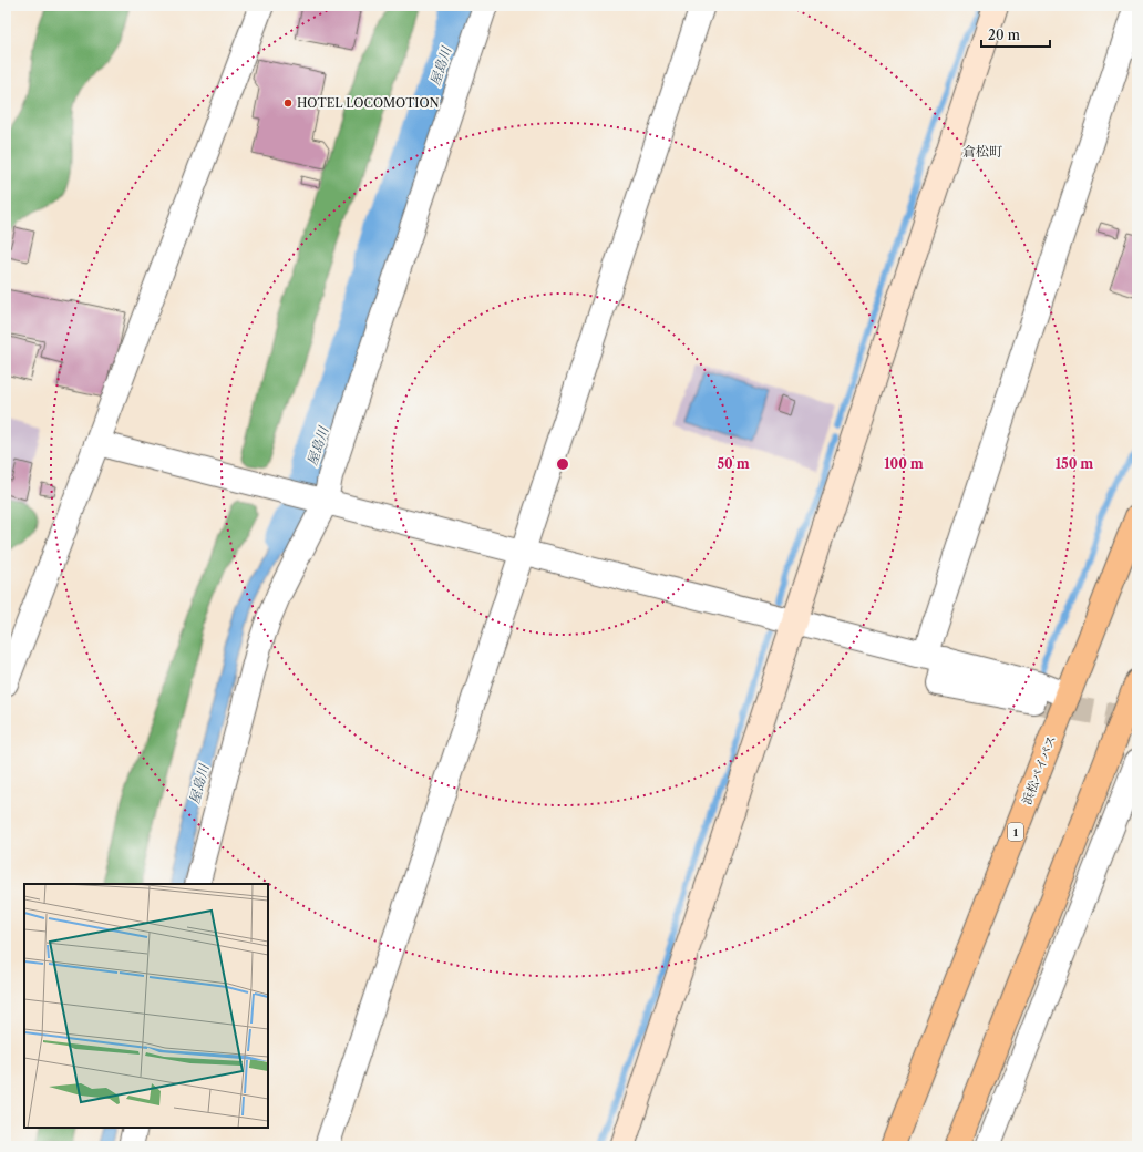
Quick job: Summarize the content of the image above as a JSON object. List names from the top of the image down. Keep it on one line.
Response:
{"streets":{"highway":["浜松バイパス","1"]},"districts":["倉松町"],"water":["屋島川"],"places":["HOTEL LOCOMOTION"],"scale_bar":"20 m","rings":["50 m","100 m","150 m"]}
